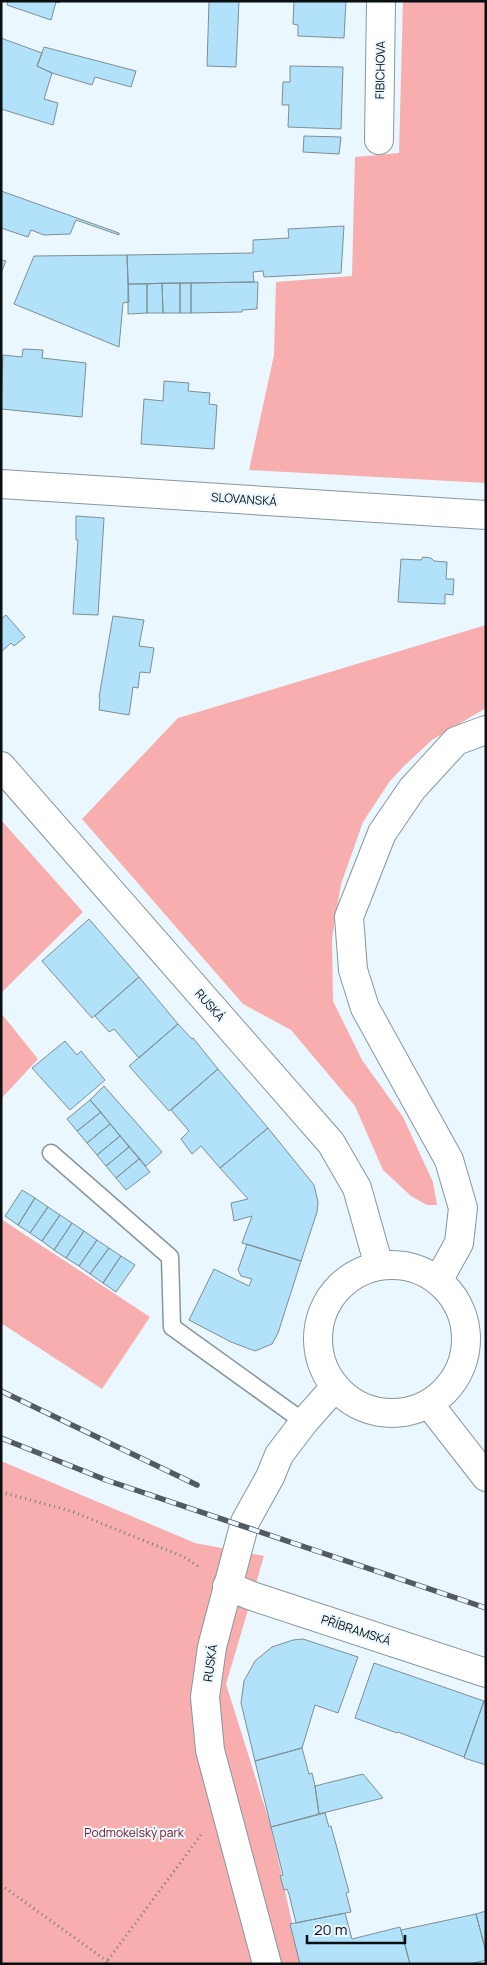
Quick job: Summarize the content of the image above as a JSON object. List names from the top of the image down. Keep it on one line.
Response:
{"streets":{"street":["FIBICHOVA","SLOVANSKÁ","RUSKÁ","PŘÍBRAMSKÁ"]},"crossings":[["RUSKÁ","PŘÍBRAMSKÁ"]],"parks":["Podmokelský park"],"scale_bar":"20 m"}
